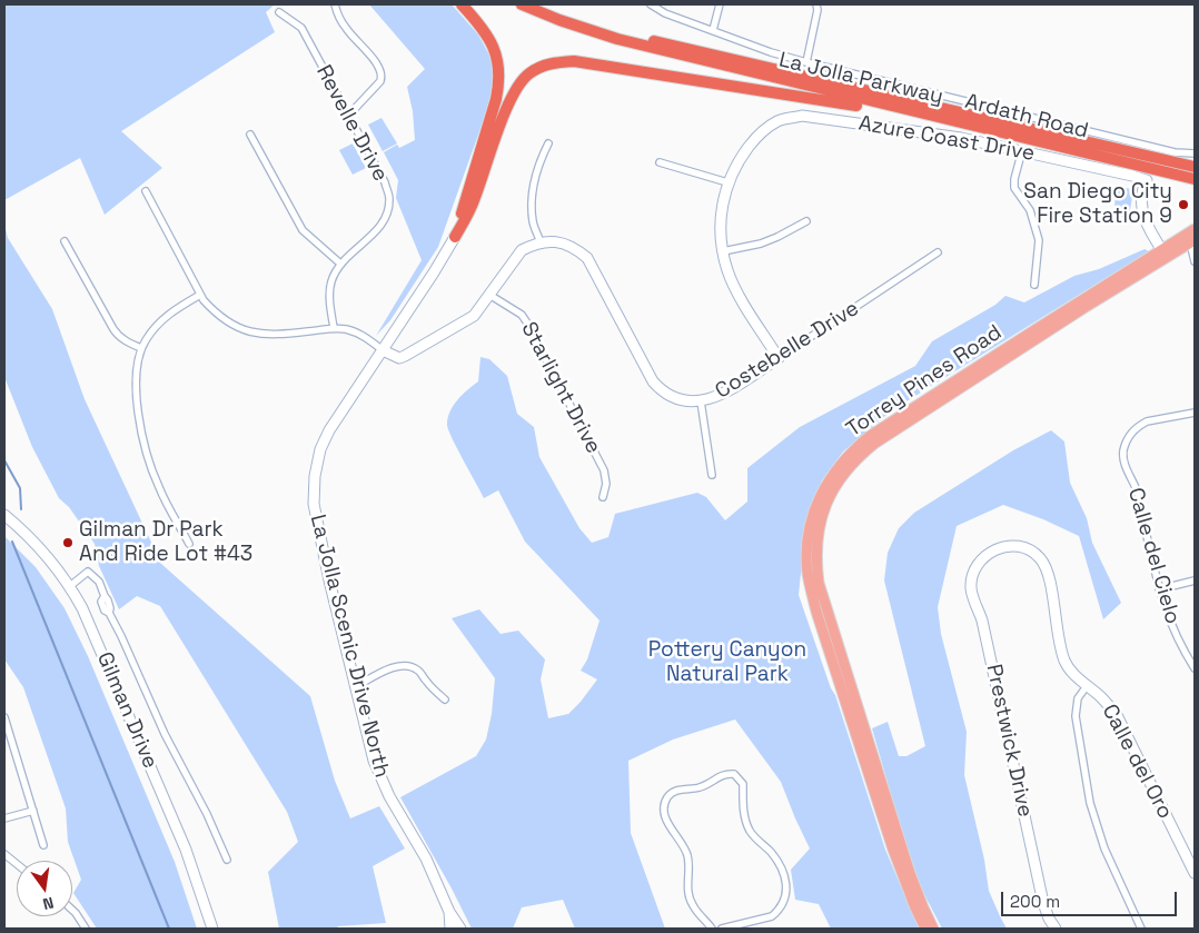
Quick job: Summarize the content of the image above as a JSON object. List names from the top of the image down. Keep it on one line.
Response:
{"streets":{"highway":["La Jolla Parkway"],"main road":["Torrey Pines Road"],"street":["Ardath Road","Revelle Drive","Azure Coast Drive","Costebelle Drive","Starlight Drive","Calle del Cielo","La Jolla Scenic Drive North","Gilman Drive","Prestwick Drive","Calle del Oro"]},"crossings":[["Azure Coast Drive","Torrey Pines Road"],["Prestwick Drive","Calle del Oro"]],"parks":["Pottery Canyon Natural Park"],"places":["San Diego City Fire Station 9","Gilman Dr Park And Ride Lot #43"],"scale_bar":"200 m","north":"bottom"}
